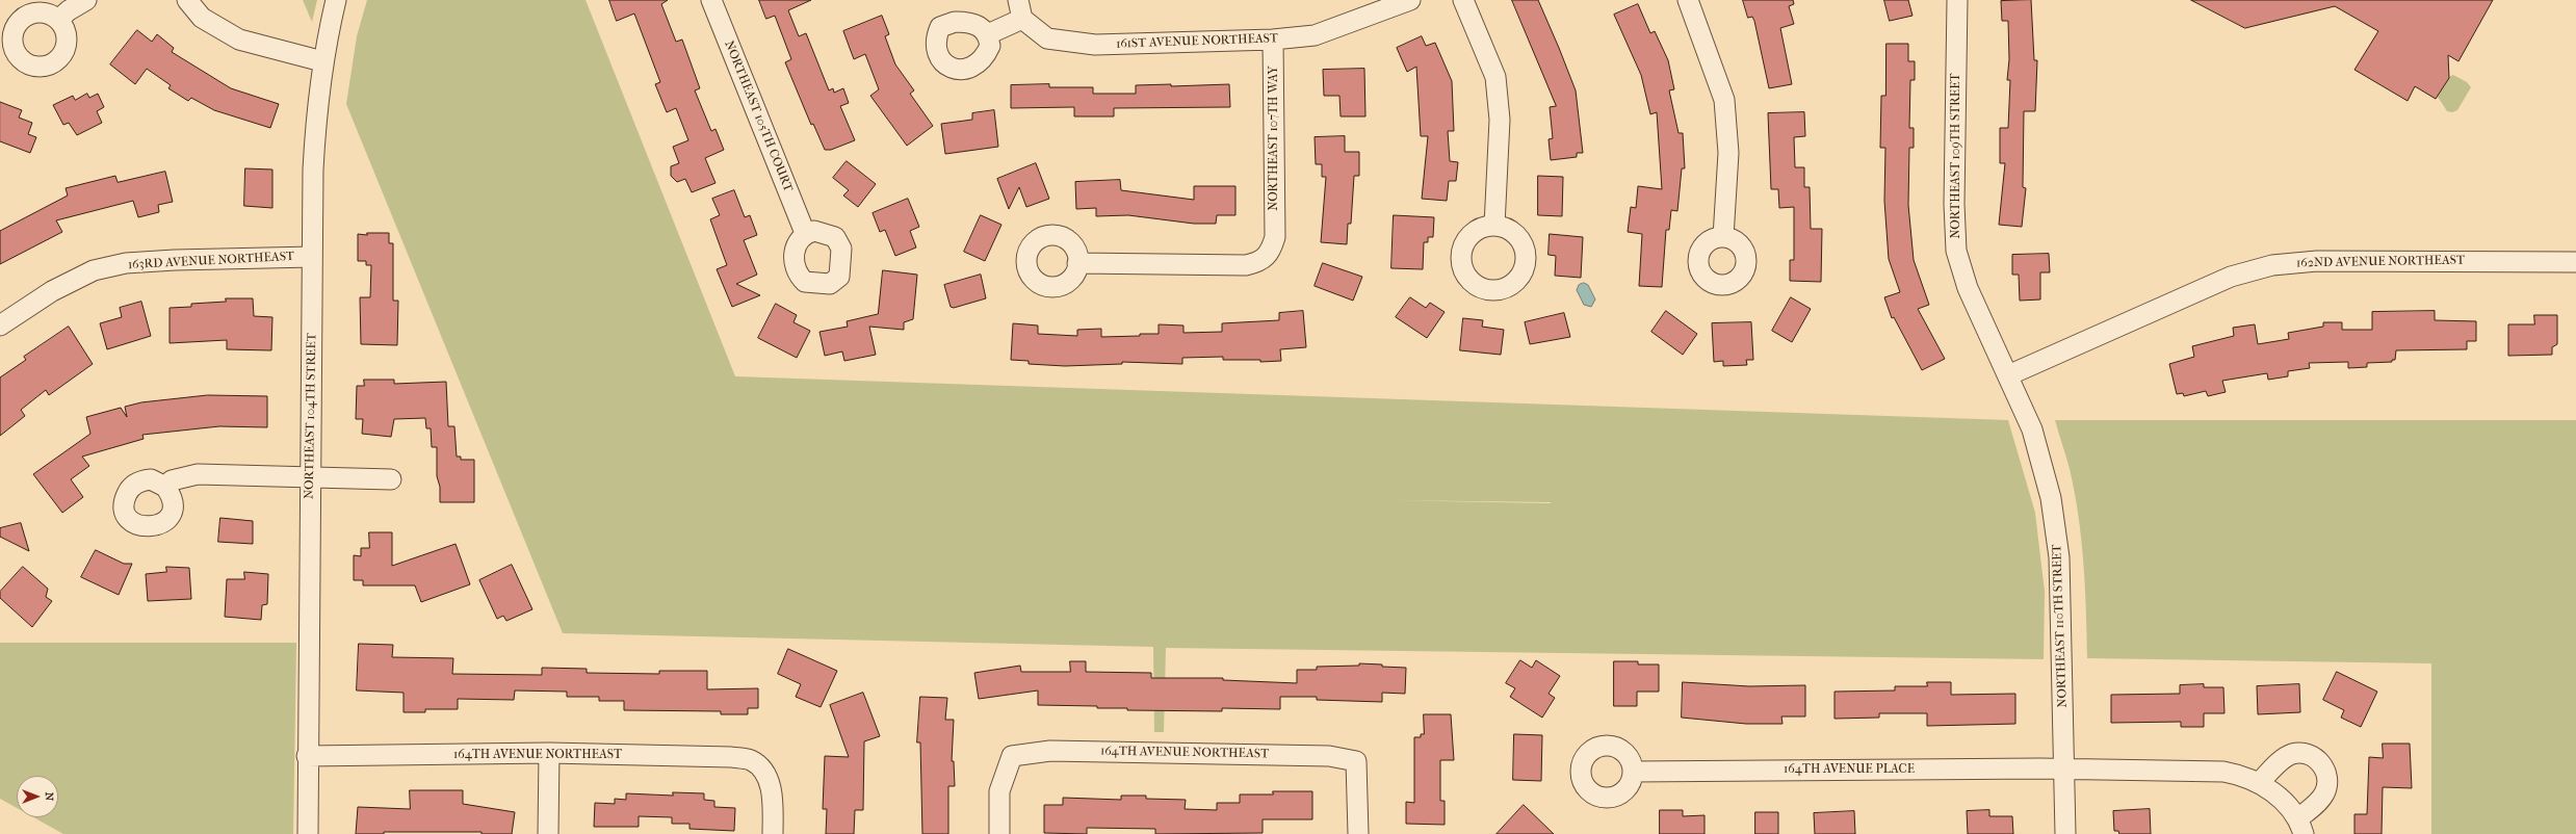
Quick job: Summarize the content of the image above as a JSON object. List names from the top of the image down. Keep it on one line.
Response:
{"streets":{"street":["161ST AVENUE NORTHEAST","NORTHEAST 105TH COURT","NORTHEAST 107TH WAY","NORTHEAST 109TH STREET","163RD AVENUE NORTHEAST","162ND AVENUE NORTHEAST","NORTHEAST 104TH STREET","NORTHEAST 110TH STREET","164TH AVENUE NORTHEAST","164TH AVENUE PLACE"]},"crossings":[["161ST AVENUE NORTHEAST","NORTHEAST 107TH WAY"],["NORTHEAST 109TH STREET","162ND AVENUE NORTHEAST"],["NORTHEAST 109TH STREET","NORTHEAST 110TH STREET"],["163RD AVENUE NORTHEAST","NORTHEAST 104TH STREET"],["162ND AVENUE NORTHEAST","NORTHEAST 110TH STREET"],["NORTHEAST 104TH STREET","164TH AVENUE NORTHEAST"],["NORTHEAST 110TH STREET","164TH AVENUE PLACE"]],"north":"right"}
